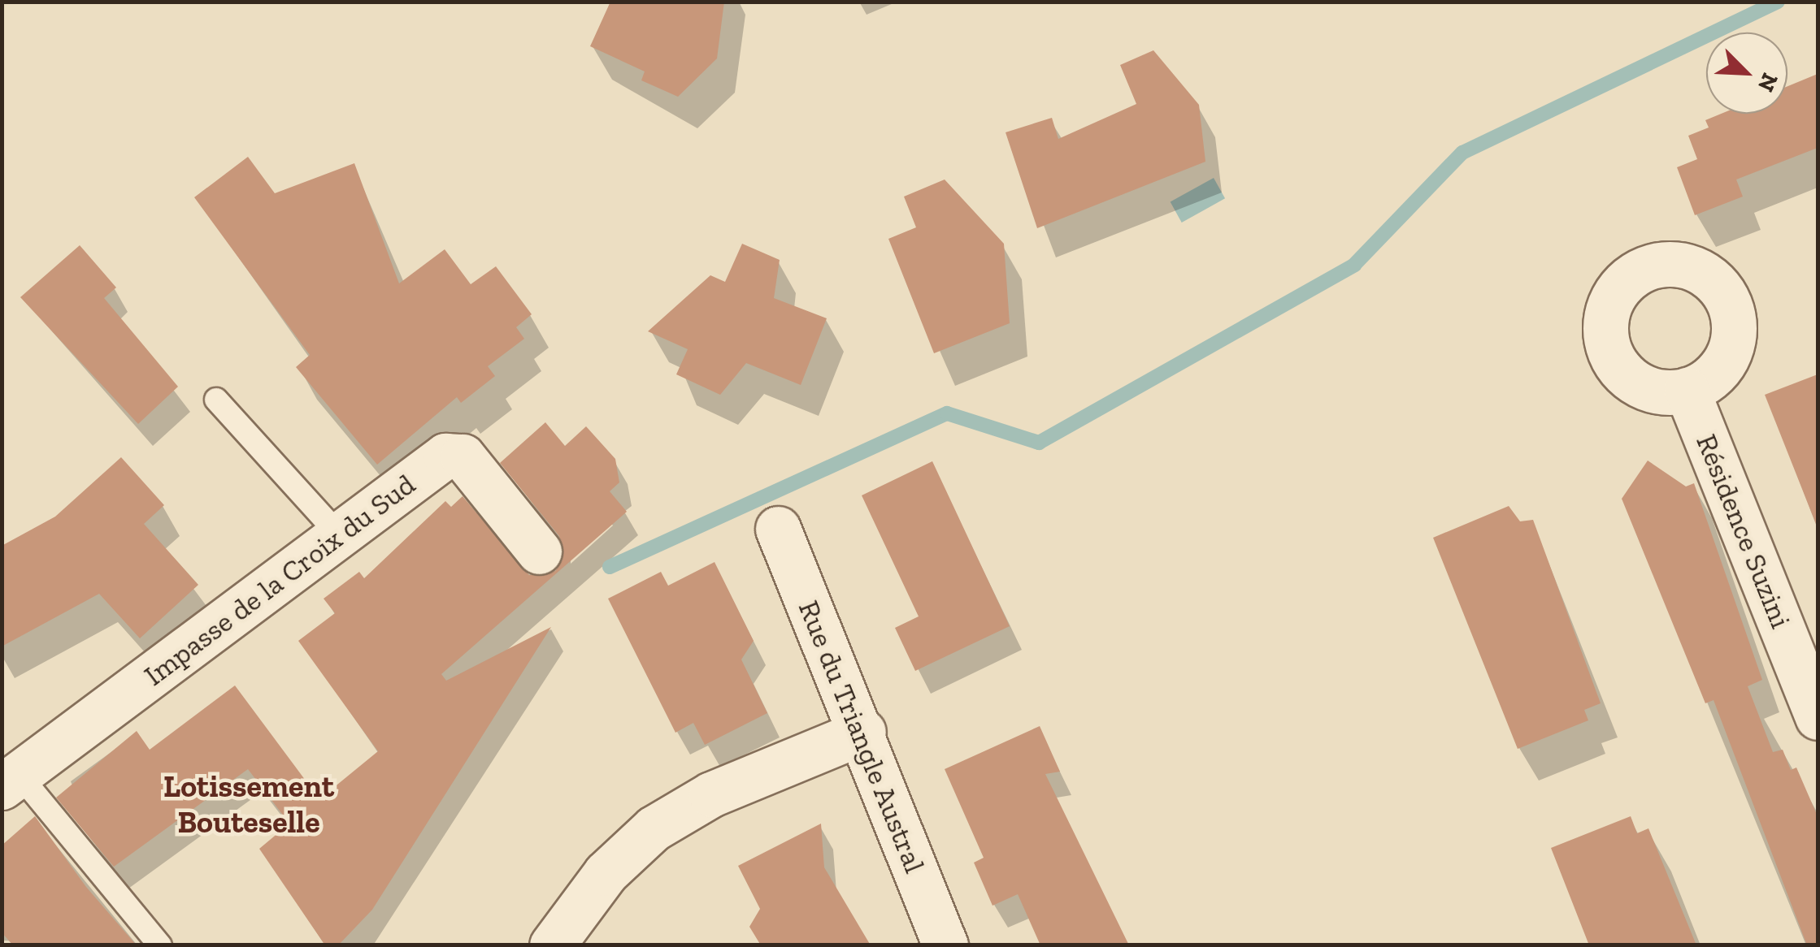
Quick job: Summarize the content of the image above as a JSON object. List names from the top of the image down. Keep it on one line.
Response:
{"streets":{"street":["Résidence Suzini","Impasse de la Croix du Sud","Rue du Triangle Austral"]},"districts":["Lotissement Bouteselle"],"north":"bottom right"}
